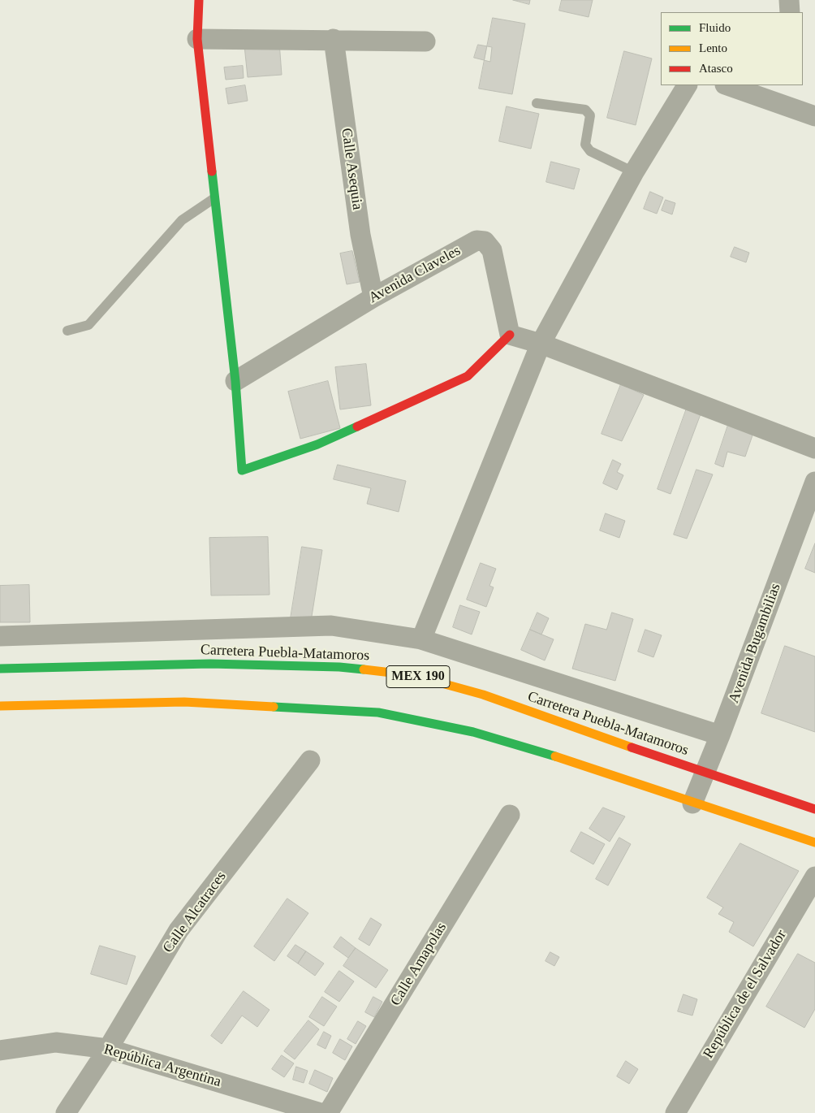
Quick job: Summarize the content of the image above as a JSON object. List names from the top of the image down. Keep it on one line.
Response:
{"streets":{"main road":["Carretera Puebla-Matamoros","MEX 190"],"street":["Calle Asequia","Avenida Claveles","Avenida Bugambilias","Calle Alcatraces","Calle Amapolas","República de el Salvador","República Argentina"]},"crossings":[["Calle Asequia","Avenida Claveles"],["Avenida Bugambilias","Carretera Puebla-Matamoros"],["Calle Alcatraces","República Argentina"]],"legend":["Fluido","Lento","Atasco"]}
